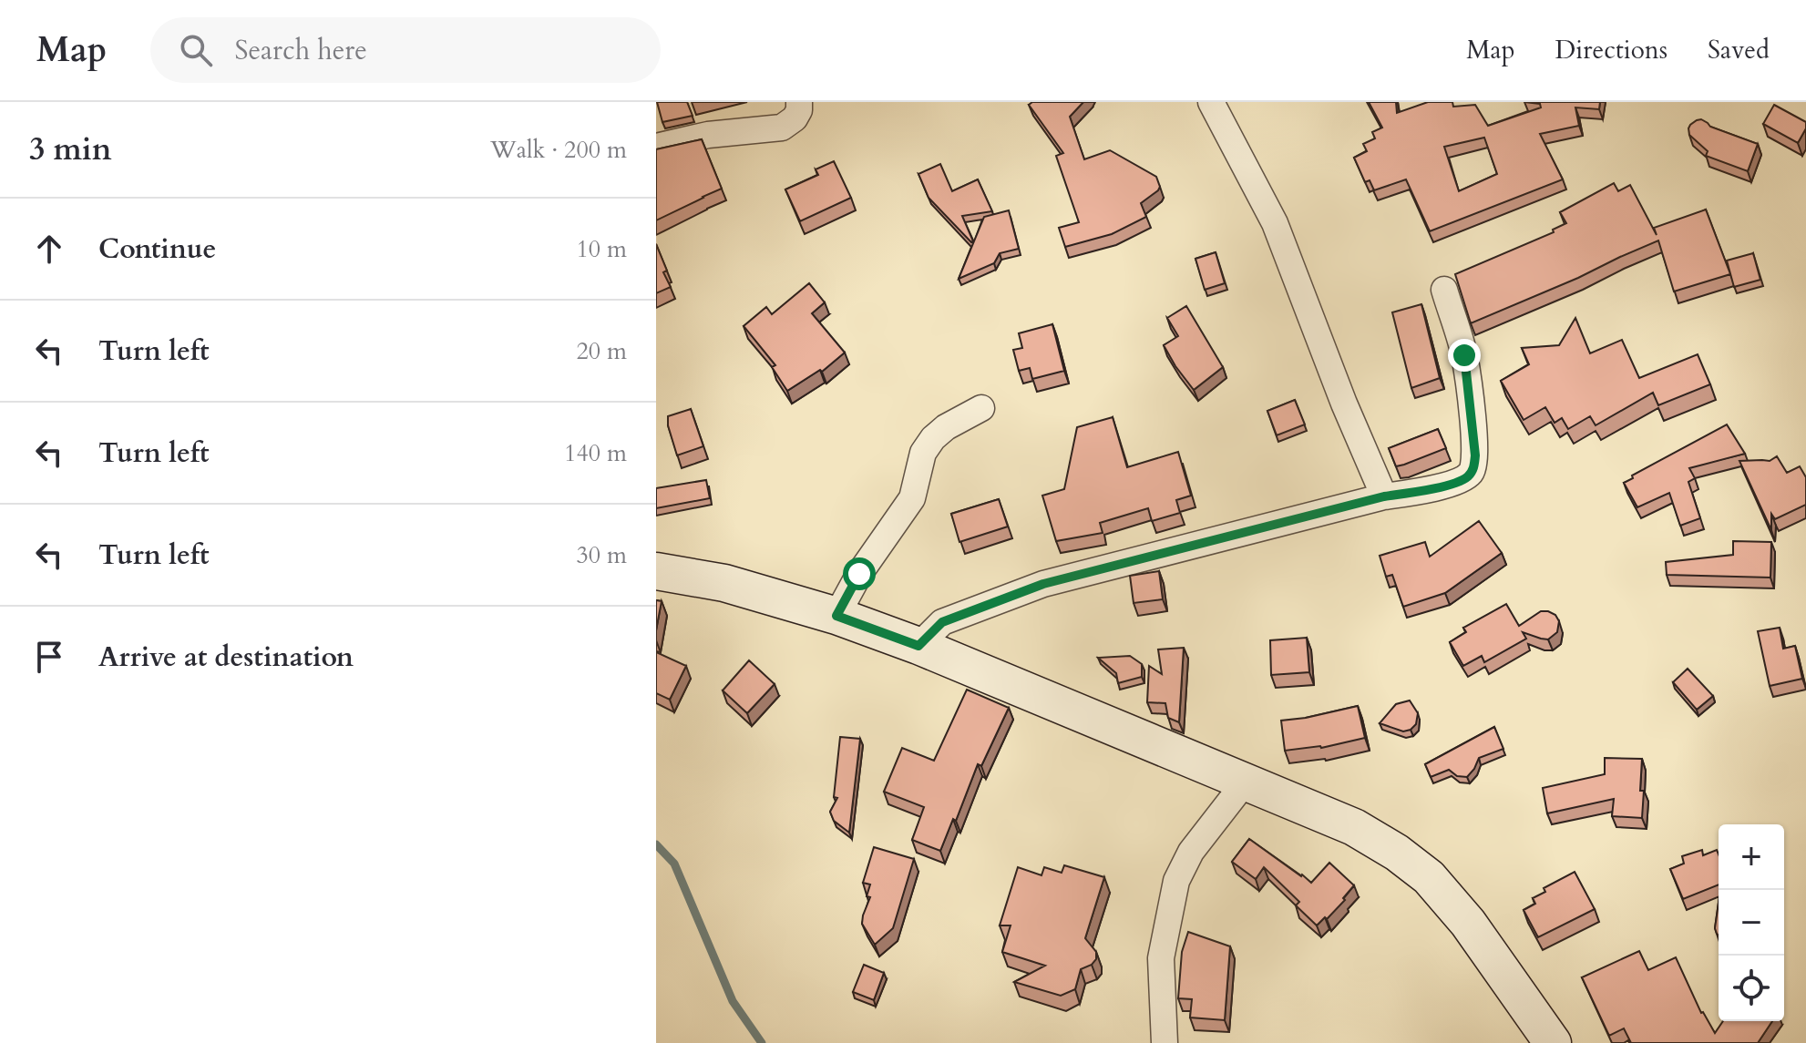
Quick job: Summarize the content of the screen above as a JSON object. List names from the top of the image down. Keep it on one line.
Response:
{"page":{"header":"Map","search":"Search here","nav":["Map","Directions","Saved"],"heading":["3 min","Walk · 200 m"],"list":[["Continue","10 m"],["Turn left","20 m"],["Turn left","140 m"],["Turn left","30 m"],"Arrive at destination"],"map_buttons":["+","−"]}}
